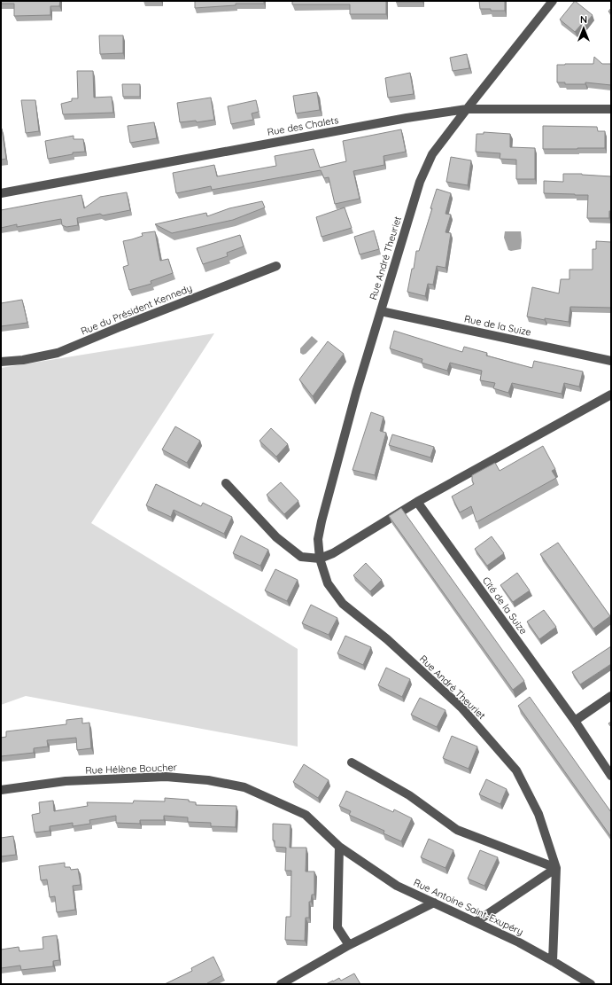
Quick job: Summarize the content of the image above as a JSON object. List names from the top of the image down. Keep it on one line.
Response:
{"streets":{"street":["Rue des Chalets","Rue André Theuriet","Rue du Président Kennedy","Rue de la Suize","Cité de la Suize","Rue Hélène Boucher","Rue Antoine Saint-Exupéry"]},"crossings":[["Rue des Chalets","Rue André Theuriet"],["Rue André Theuriet","Rue de la Suize"],["Rue André Theuriet","Rue Antoine Saint-Exupéry"],["Rue Hélène Boucher","Rue Antoine Saint-Exupéry"]],"north":"top"}
